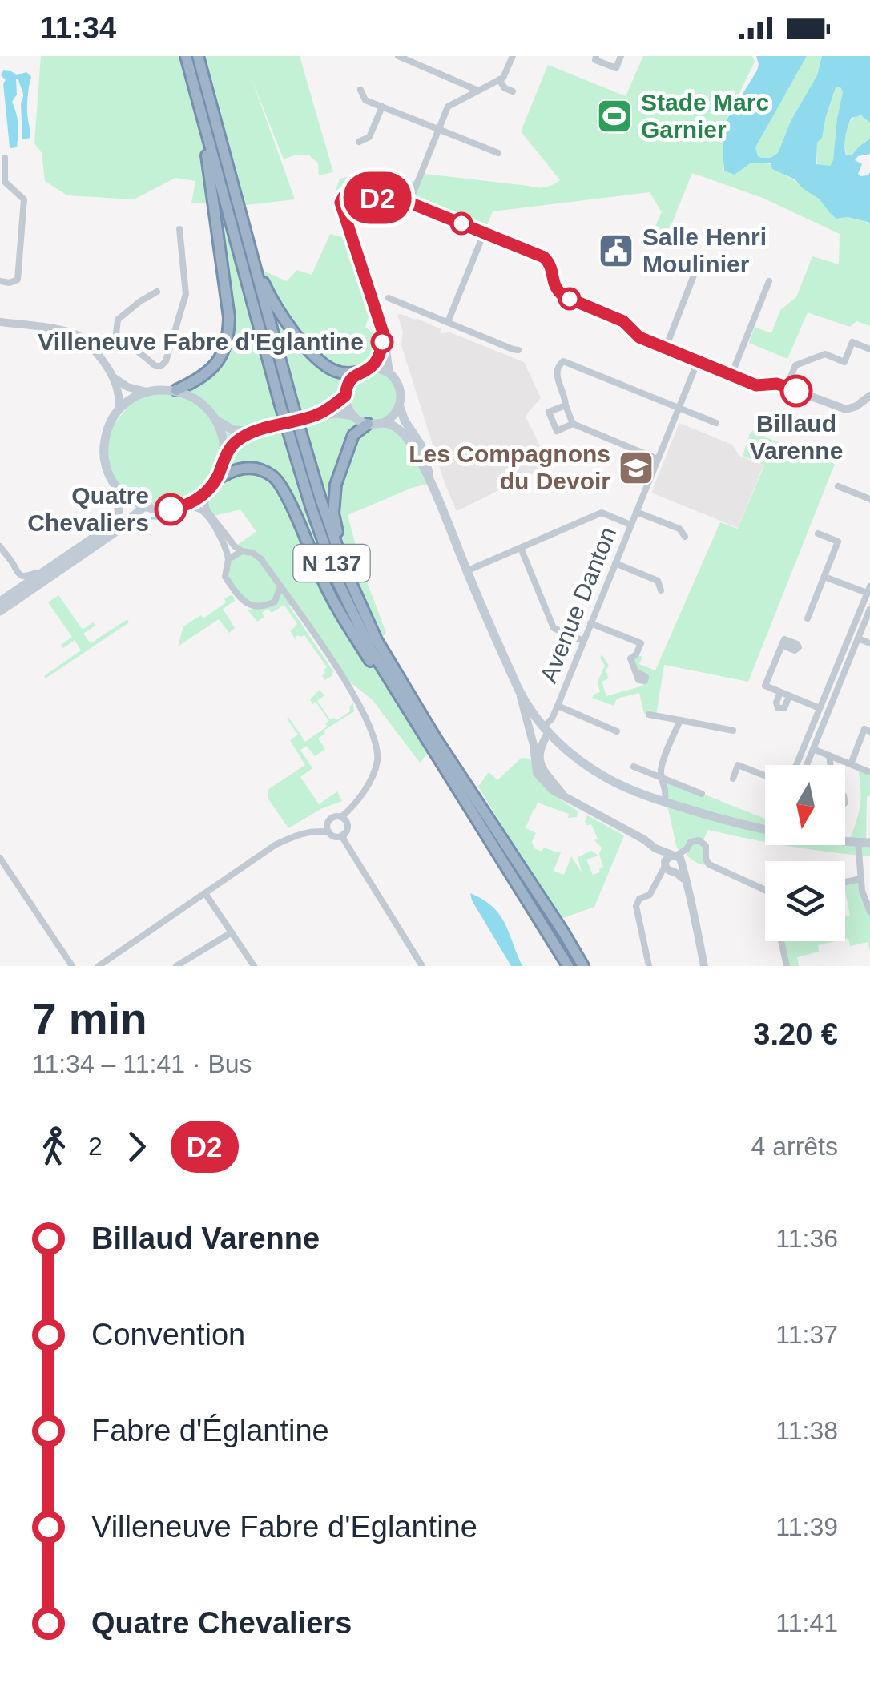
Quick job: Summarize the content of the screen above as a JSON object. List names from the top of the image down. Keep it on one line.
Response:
{"streets":{"highway":["N 137"],"street":["Avenue Danton"]},"places":{"sports":["Stade Marc Garnier"],"public building":["Salle Henri Moulinier"],"other":["Villeneuve Fabre d'Eglantine","Billaud Varenne","Quatre Chevaliers"],"school or university":["Les Compagnons du Devoir"]},"lines":["bus line D2"],"north":"bottom","page":{"status":"11:34","on_map":"D2","heading":["7 min","11:34 – 11:41 · Bus","3.20 €"],"legs":["2","D2","4 arrêts"],"list":[{"name":"Billaud Varenne","value":"11:36"},{"name":"Convention","value":"11:37"},{"name":"Fabre d'Églantine","value":"11:38"},{"name":"Villeneuve Fabre d'Eglantine","value":"11:39"},{"name":"Quatre Chevaliers","value":"11:41"}]}}
